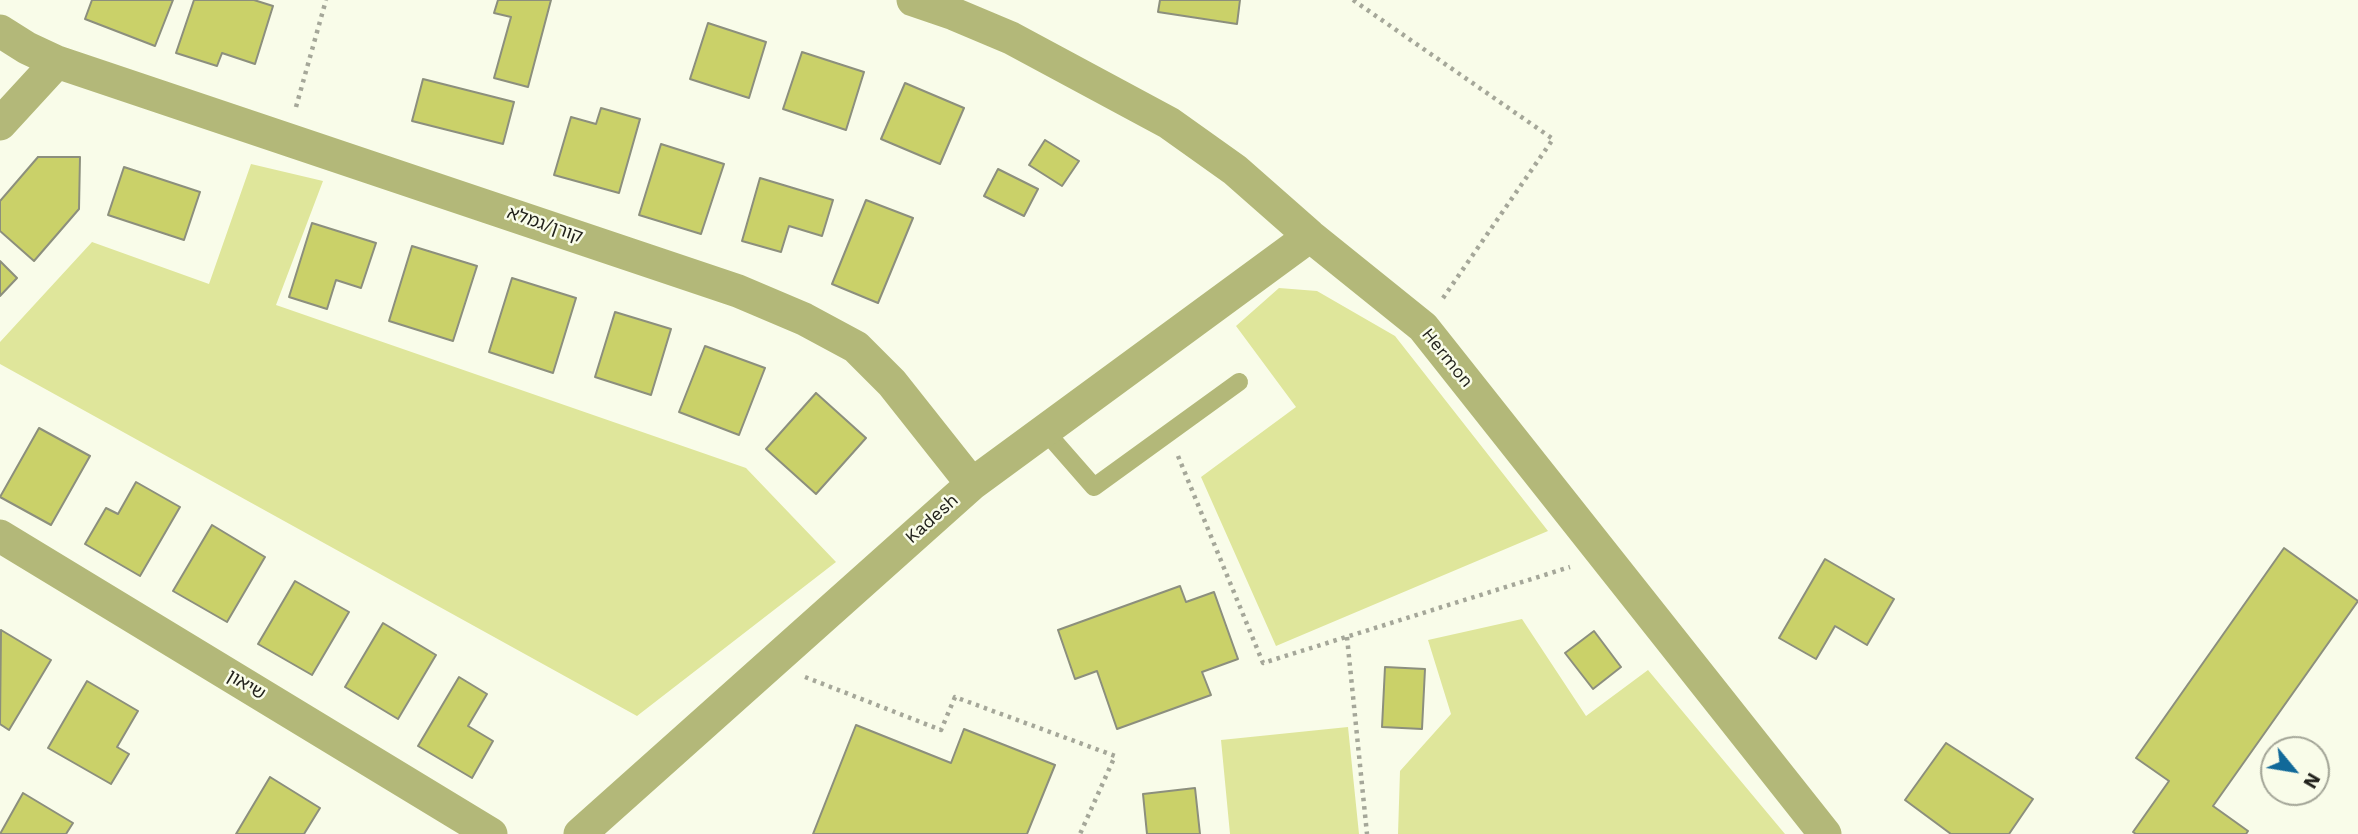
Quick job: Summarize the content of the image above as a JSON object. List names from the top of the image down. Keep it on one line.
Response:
{"streets":{"street":["קורן/גמלא","Hermon","Kadesh","שיאון"]},"crossings":[["קורן/גמלא","Kadesh"],["Hermon","Kadesh"]],"north":"bottom right"}
